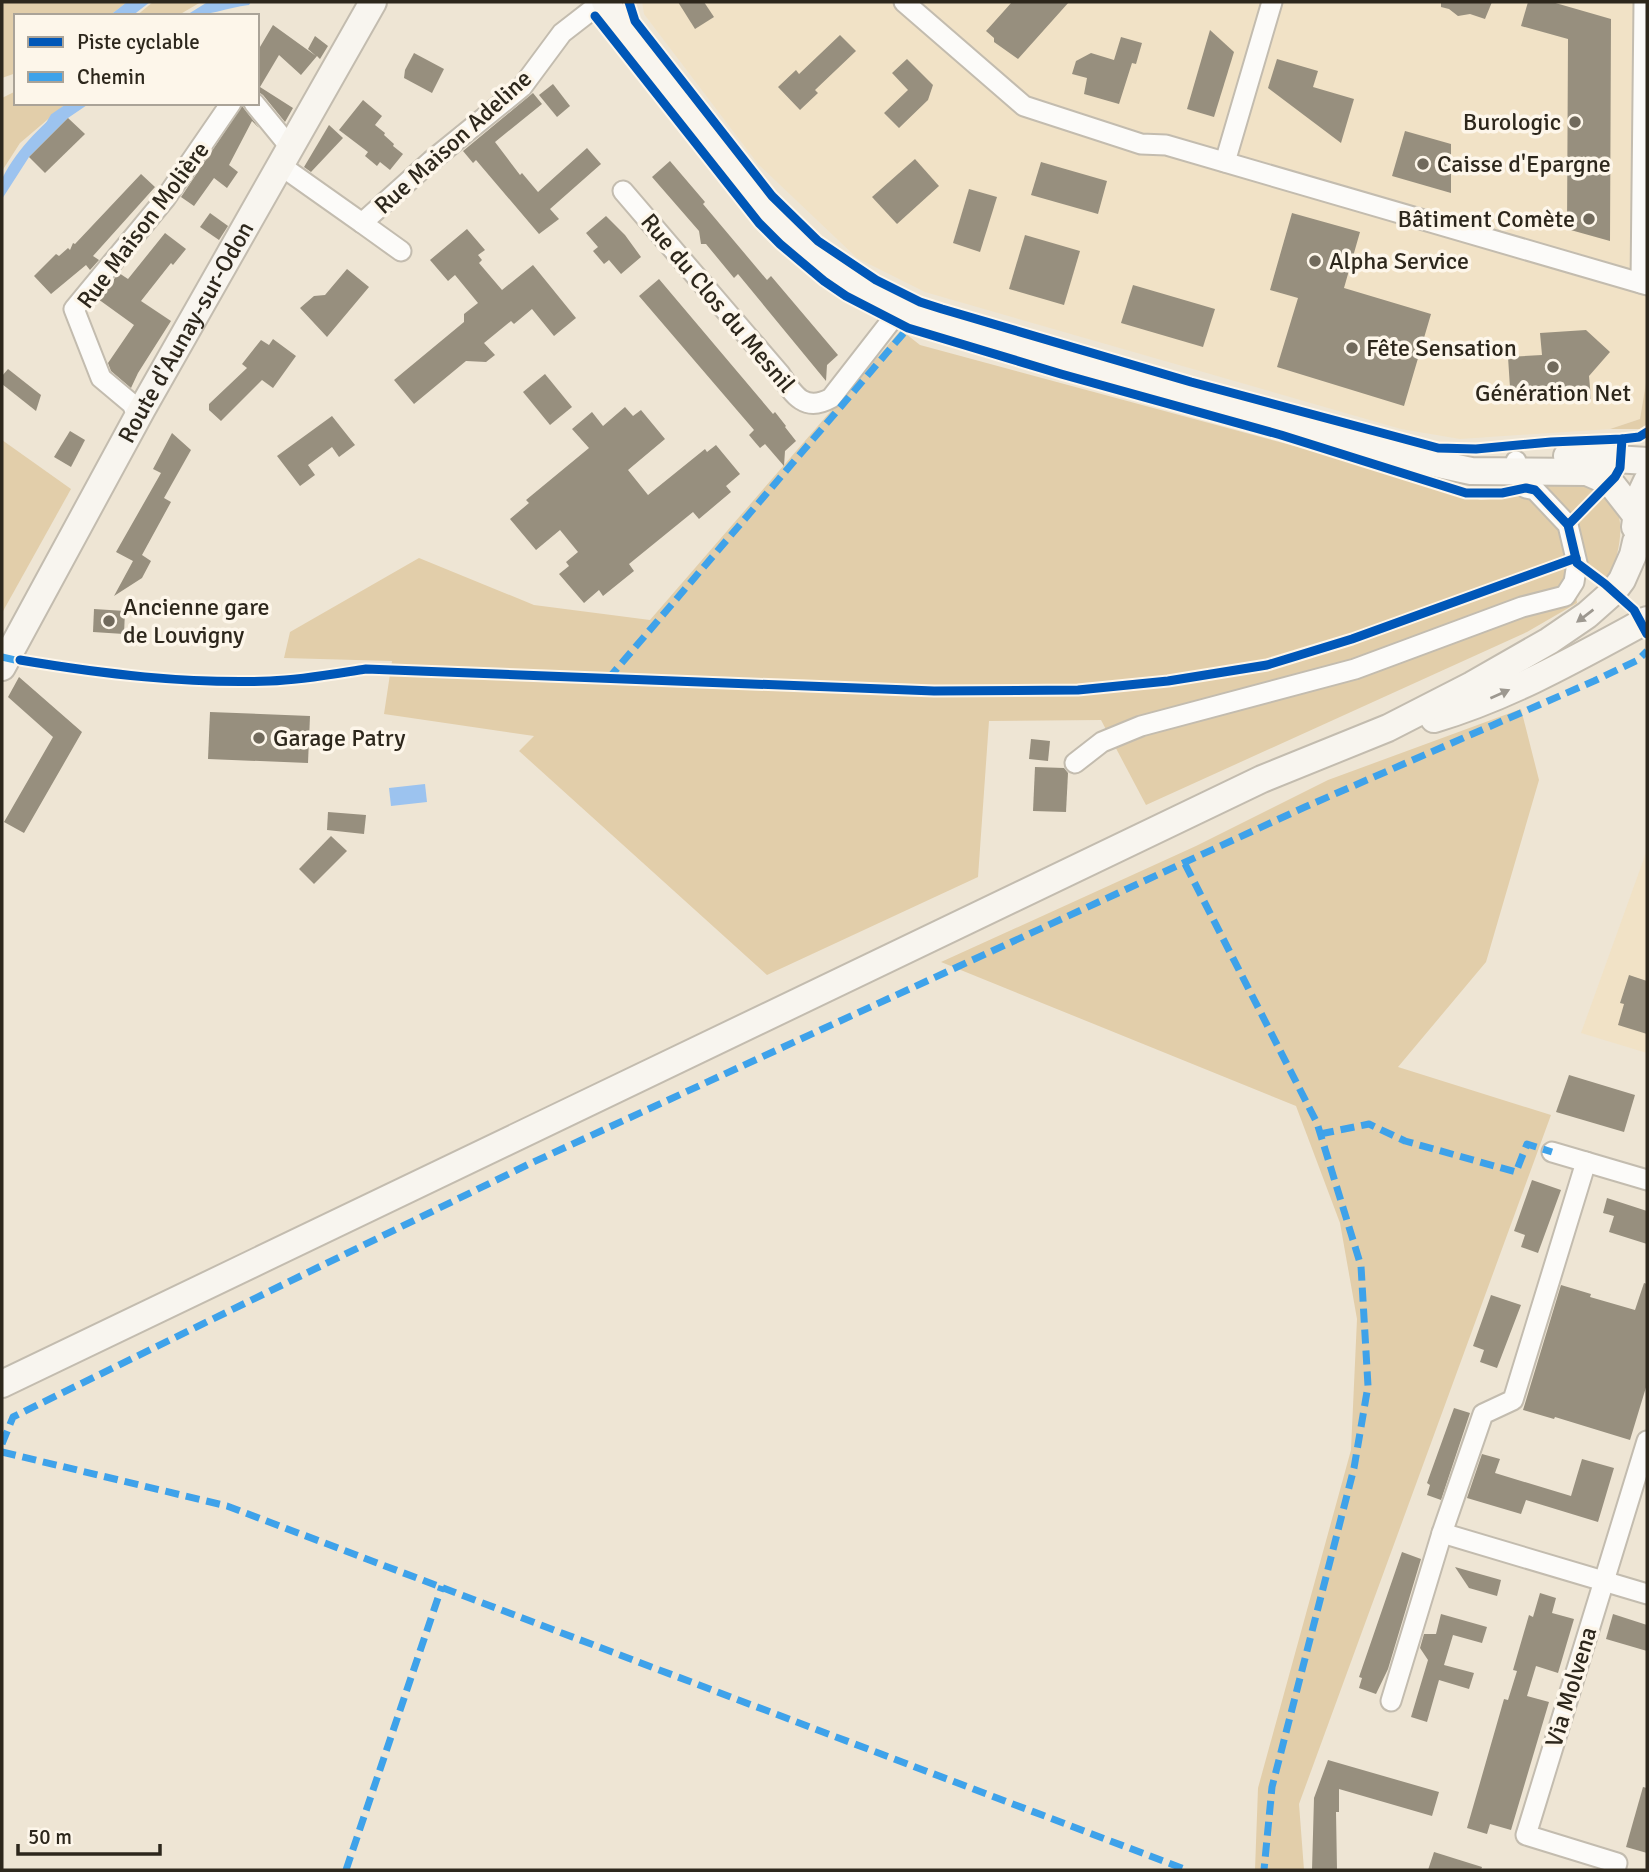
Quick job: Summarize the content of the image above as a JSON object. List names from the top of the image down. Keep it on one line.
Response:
{"streets":{"main road":["Route d'Aunay-sur-Odon"],"street":["Rue Maison Adeline","Rue Maison Molière","Rue du Clos du Mesnil","Via Molvena"]},"crossings":[["Rue Maison Adeline","Route d'Aunay-sur-Odon"],["Rue Maison Molière","Route d'Aunay-sur-Odon"]],"places":["Burologic","Caisse d'Epargne","Bâtiment Comète","Alpha Service","Fête Sensation","Génération Net","Ancienne gare de Louvigny","Garage Patry"],"legend":["Piste cyclable","Chemin"],"scale_bar":"50 m"}
